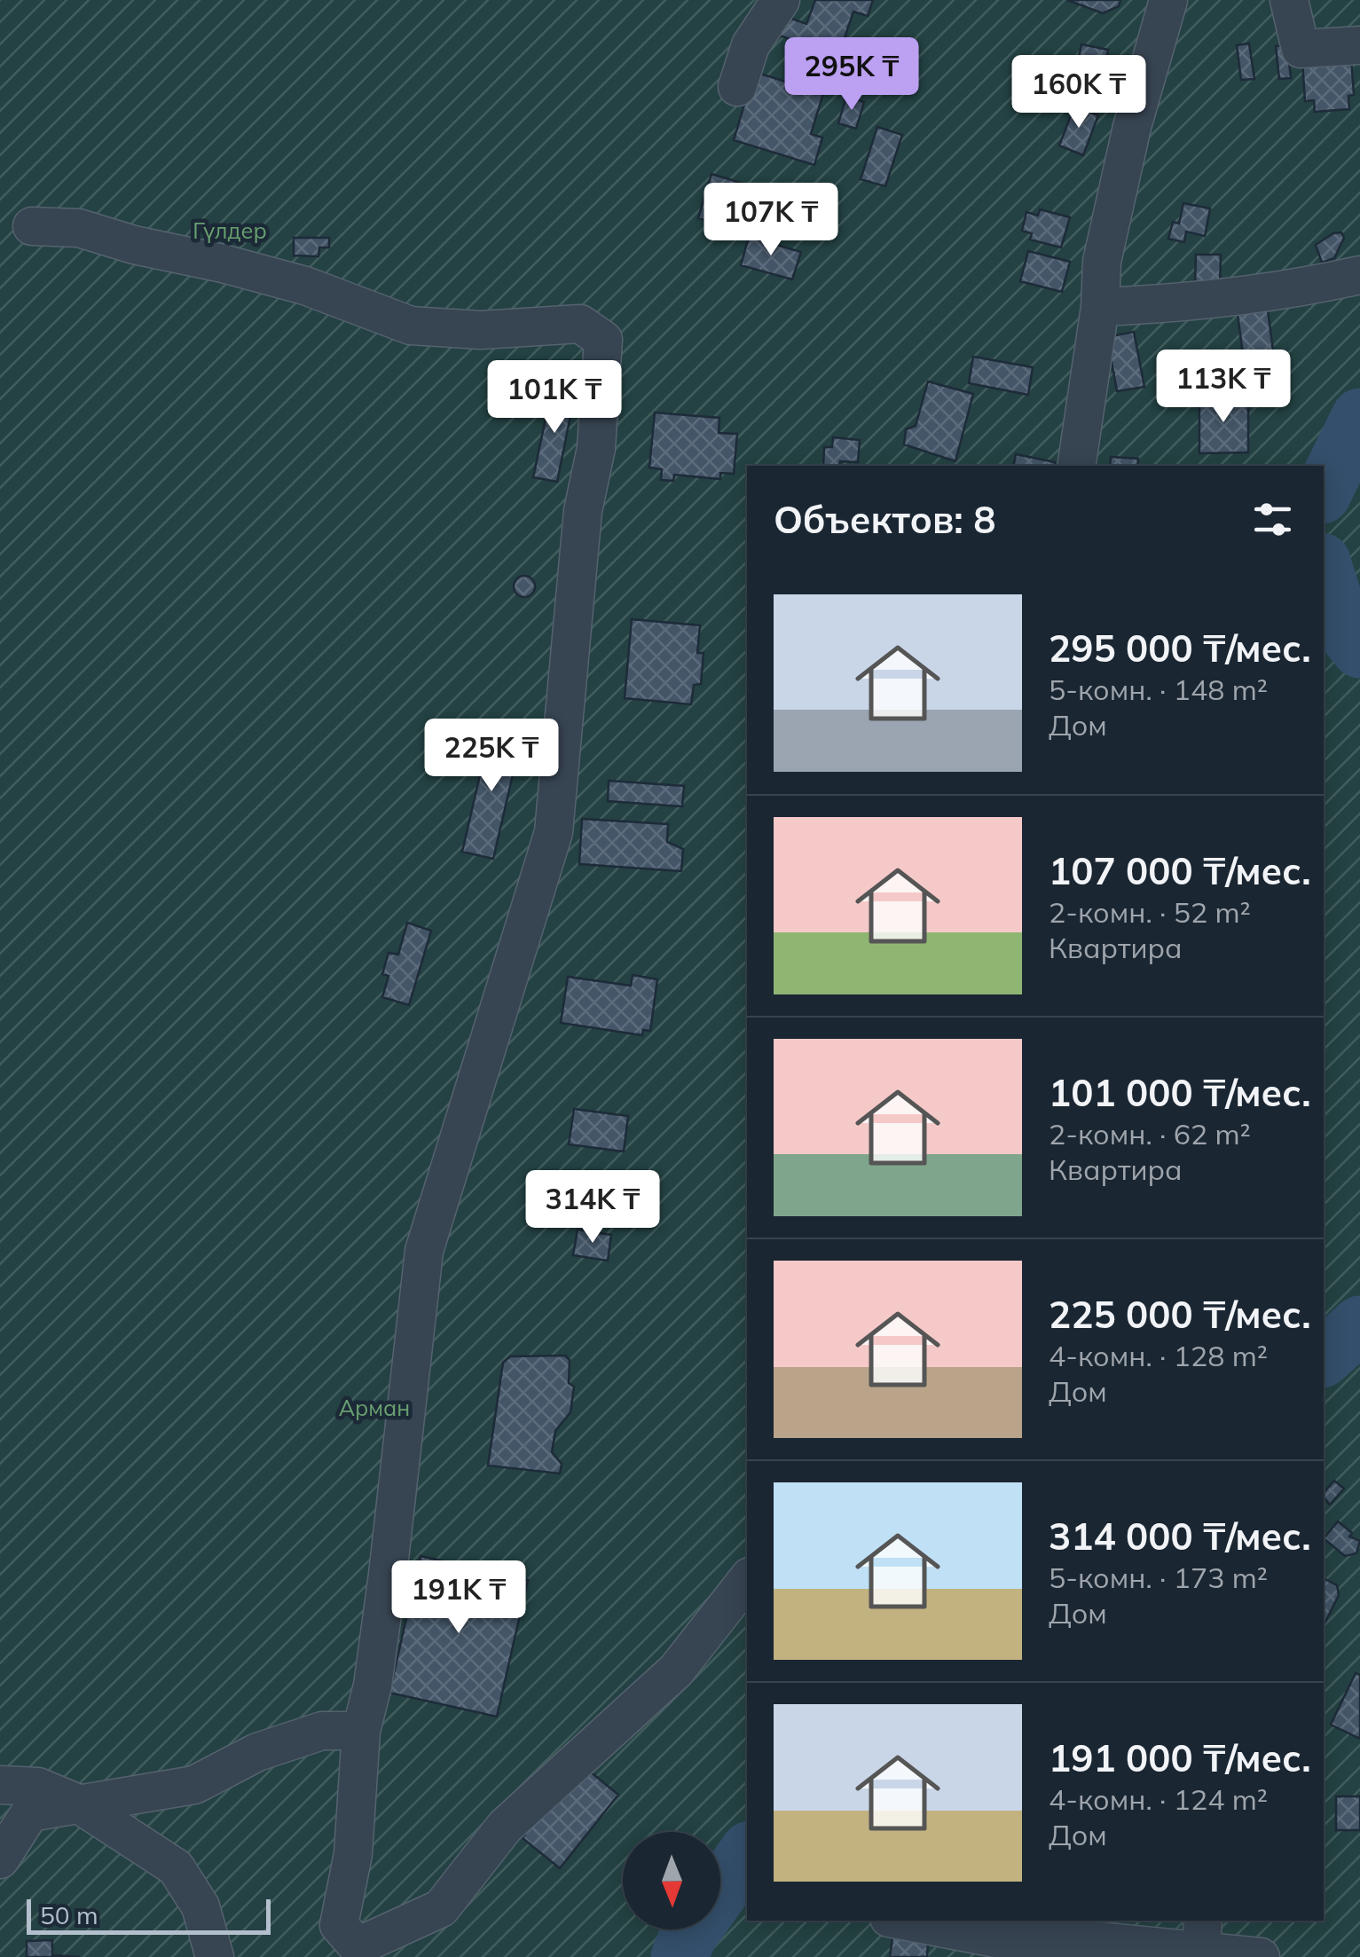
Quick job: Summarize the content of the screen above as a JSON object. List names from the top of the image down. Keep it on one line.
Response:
{"parks":["Гүлдер","Арман"],"scale_bar":"50 m","north":"bottom","page":{"price":["295K ₸","160K ₸","107K ₸","113K ₸","101K ₸","225K ₸","314K ₸","191K ₸"],"heading":"Объектов: 8","list":[{"name":"295 000 ₸/мес.","note":"5-комн. · 148 m² · Дом"},{"name":"107 000 ₸/мес.","note":"2-комн. · 52 m² · Квартира"},{"name":"101 000 ₸/мес.","note":"2-комн. · 62 m² · Квартира"},{"name":"225 000 ₸/мес.","note":"4-комн. · 128 m² · Дом"},{"name":"314 000 ₸/мес.","note":"5-комн. · 173 m² · Дом"},{"name":"191 000 ₸/мес.","note":"4-комн. · 124 m² · Дом"}],"scale":"50 m"}}
